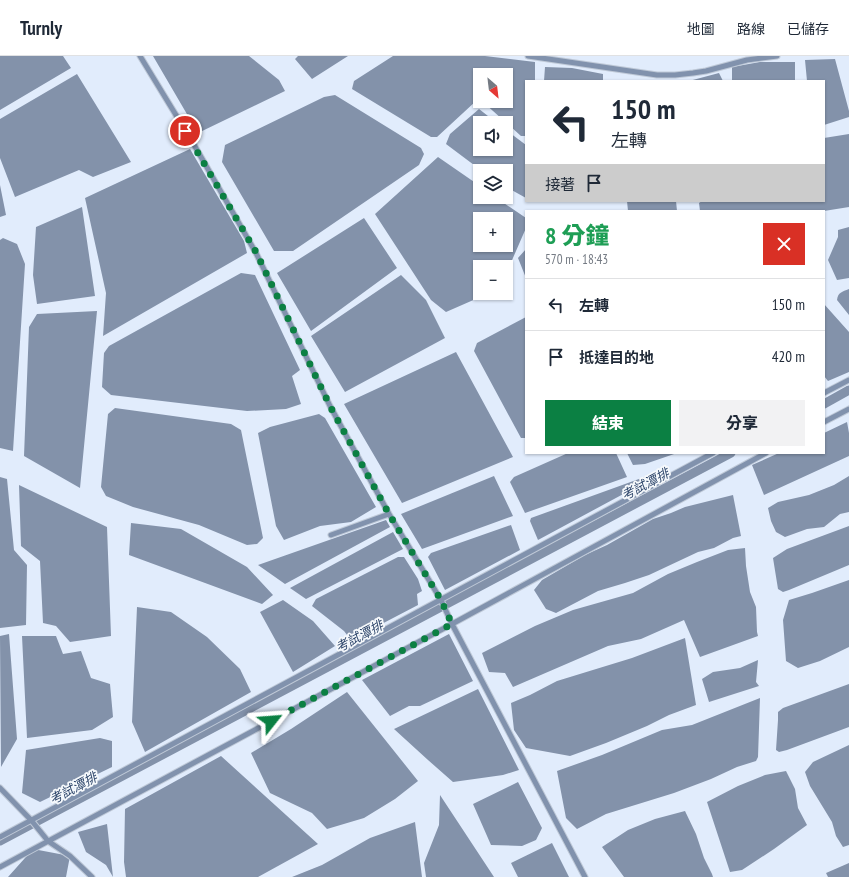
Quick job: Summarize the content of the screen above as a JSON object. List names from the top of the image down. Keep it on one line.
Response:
{"water":["考試潭排"],"north":"bottom right","page":{"header":"Turnly","nav":["地圖","路線","已儲存"],"map_buttons":["+","−"],"turn":["150 m","左轉"],"then":"接著","heading":["8 分鐘","570 m · 18:43"],"list":[{"name":"左轉","value":"150 m"},{"name":"抵達目的地","value":"420 m"}],"buttons":["結束","分享"]}}
